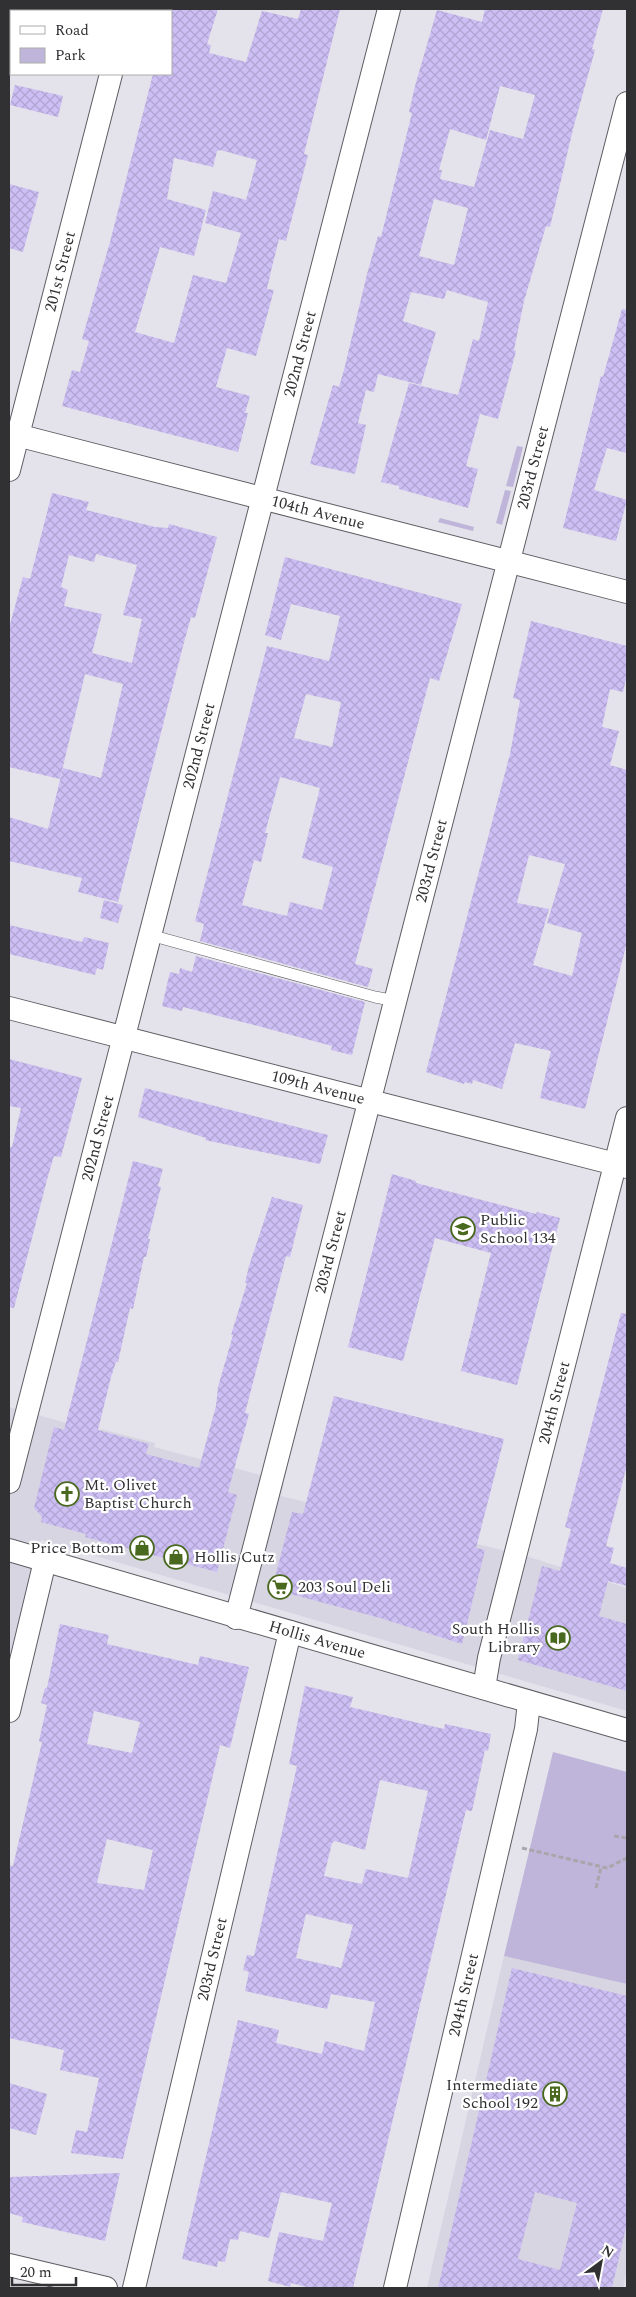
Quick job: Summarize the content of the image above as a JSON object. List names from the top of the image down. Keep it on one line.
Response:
{"streets":{"street":["201st Street","202nd Street","203rd Street","104th Avenue","109th Avenue","204th Street","Hollis Avenue"]},"crossings":[["201st Street","104th Avenue"],["202nd Street","104th Avenue"],["202nd Street","109th Avenue"],["203rd Street","104th Avenue"],["203rd Street","109th Avenue"],["203rd Street","Hollis Avenue"],["109th Avenue","204th Street"],["204th Street","Hollis Avenue"]],"places":{"school or university":["Public School 134"],"church":["Mt. Olivet Baptist Church"],"shop":["Price Bottom","Hollis Cutz"],"supermarket":["203 Soul Deli"],"library":["South Hollis Library"],"building":["Intermediate School 192"]},"legend":["Road","Park"],"scale_bar":"20 m","north":"top right"}
